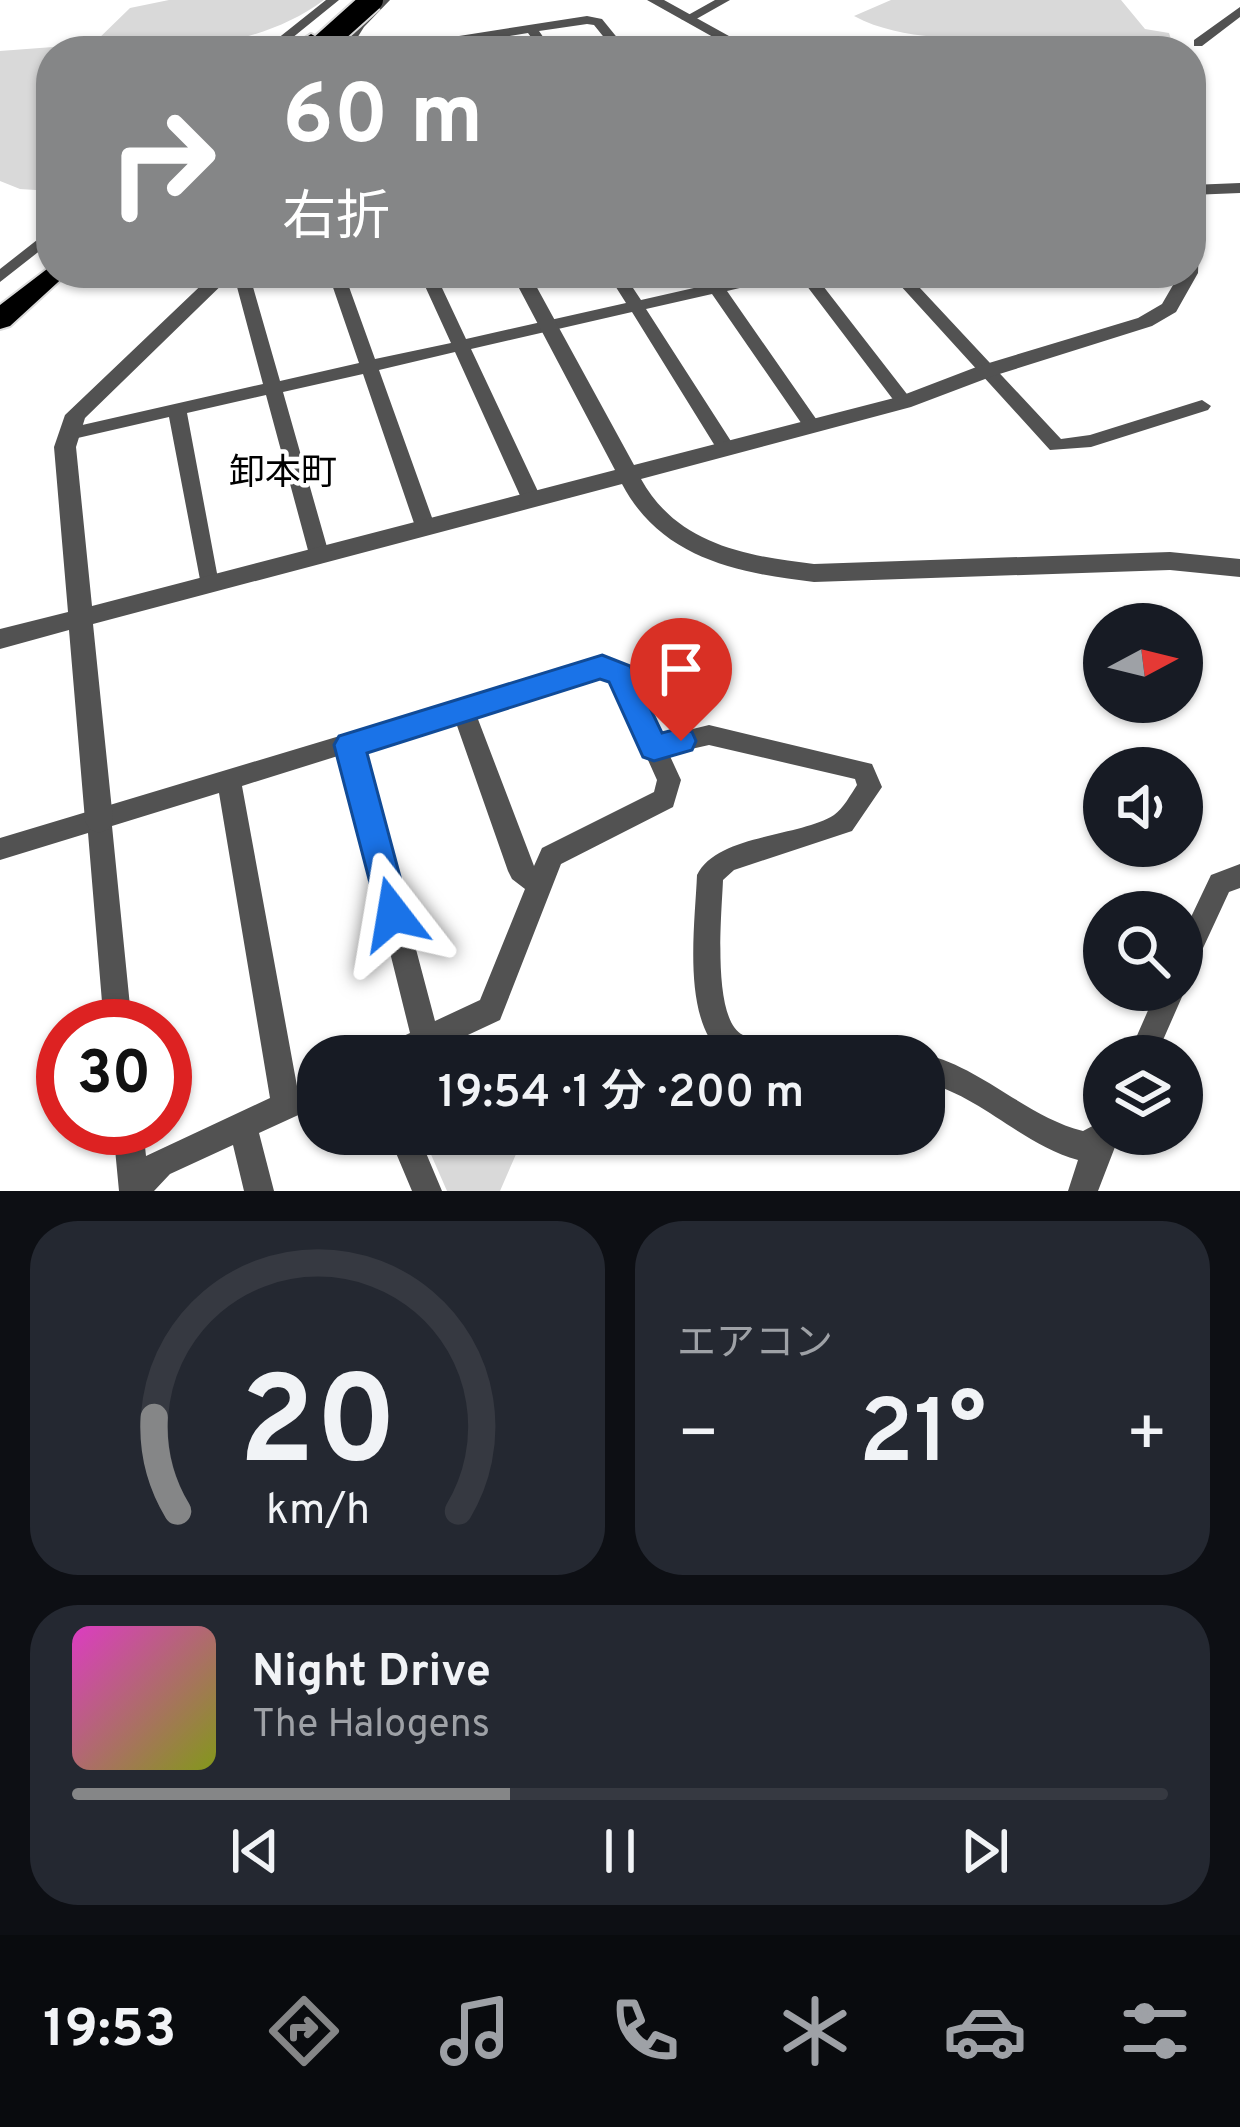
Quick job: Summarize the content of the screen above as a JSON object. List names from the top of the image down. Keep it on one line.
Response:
{"districts":["卸本町"],"north":"right","page":{"turn":["60 m","右折"],"limit":"30","trip":"19:54 · 1 分 · 200 m","tile":"エアコン","heat":["−","21°","+"],"song":["Night Drive","The Halogens"],"tabs":"19:53","gauge":["20","km/h"]}}
